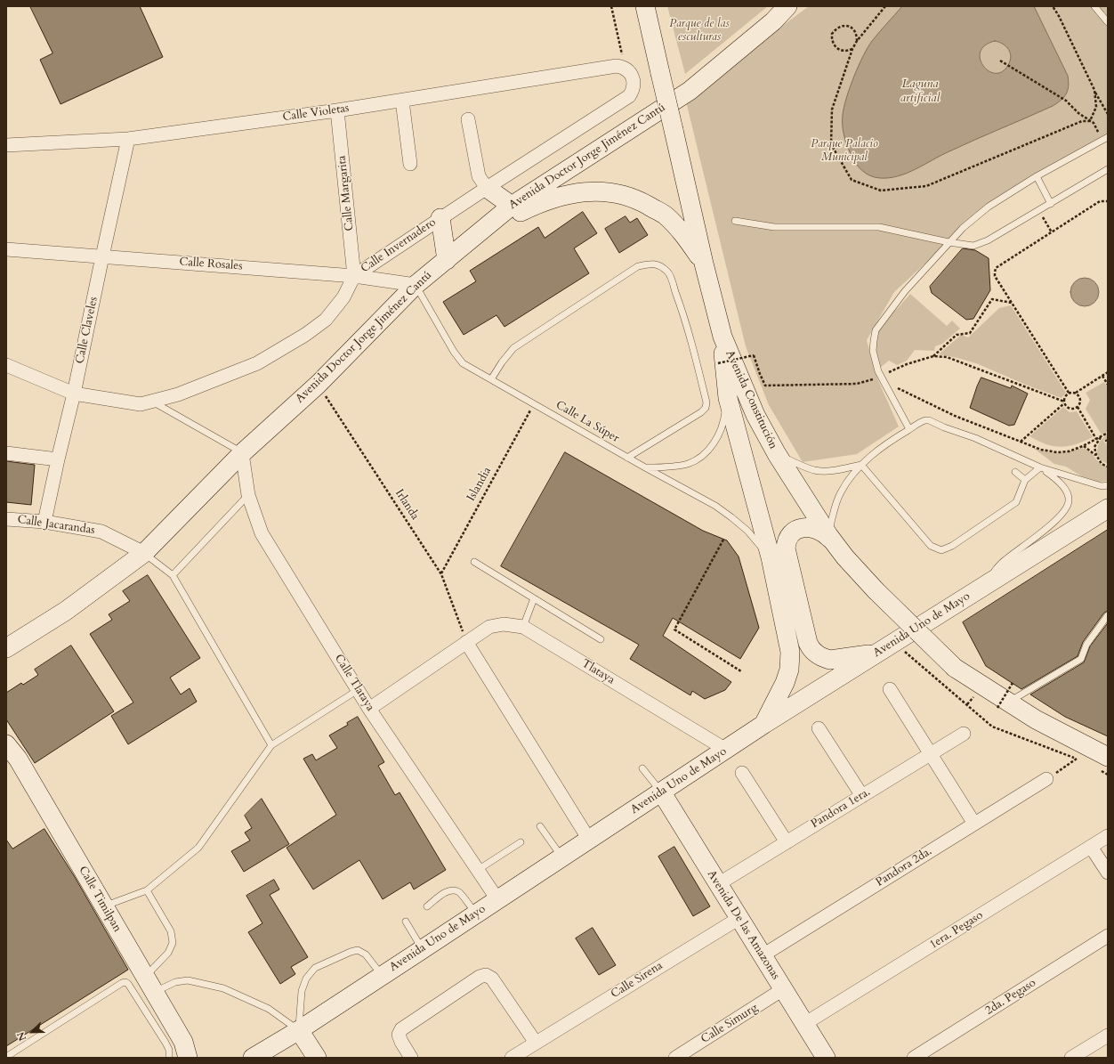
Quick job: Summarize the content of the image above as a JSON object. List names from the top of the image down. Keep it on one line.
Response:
{"streets":{"main road":["Avenida Doctor Jorge Jiménez Cantú","Avenida Constitución","Avenida Uno de Mayo","Calle Timilpan","Avenida De las Amazonas"],"street":["Calle Violetas","Calle Margarita","Calle Invernadero","Calle Rosales","Calle Claveles","Calle Jacarandas","Tlataya","Calle Tlataya","Pandora 1era.","Pandora 2da.","1era. Pegaso","Calle Sirena","2da. Pegaso","Calle Simurg"],"lane":["Calle La Súper"],"path":["Islandia","Irlanda"]},"crossings":[["Calle Violetas","Calle Margarita"],["Calle Violetas","Calle Invernadero"],["Calle Violetas","Calle Claveles"],["Avenida Doctor Jorge Jiménez Cantú","Calle Rosales"],["Avenida Doctor Jorge Jiménez Cantú","Calle La Súper"],["Avenida Doctor Jorge Jiménez Cantú","Irlanda"],["Avenida Doctor Jorge Jiménez Cantú","Calle Jacarandas"],["Avenida Doctor Jorge Jiménez Cantú","Calle Tlataya"],["Calle Margarita","Calle Invernadero"],["Calle Margarita","Calle Rosales"],["Calle Invernadero","Calle Rosales"],["Calle Invernadero","Calle Claveles"],["Calle Rosales","Calle Claveles"],["Calle Rosales","Calle La Súper"],["Calle Claveles","Calle Jacarandas"],["Calle La Súper","Islandia"],["Islandia","Irlanda"],["Irlanda","Tlataya"],["Avenida Uno de Mayo","Tlataya"],["Avenida Uno de Mayo","Calle Tlataya"],["Avenida Uno de Mayo","Avenida De las Amazonas"],["Tlataya","Calle Tlataya"],["Pandora 1era.","Avenida De las Amazonas"],["Pandora 2da.","Avenida De las Amazonas"],["Avenida De las Amazonas","1era. Pegaso"],["Avenida De las Amazonas","Calle Sirena"],["Avenida De las Amazonas","Calle Simurg"]],"water":["Laguna artificial"],"parks":["Parque de las esculturas","Parque Palacio Municipal"],"north":"bottom left"}
